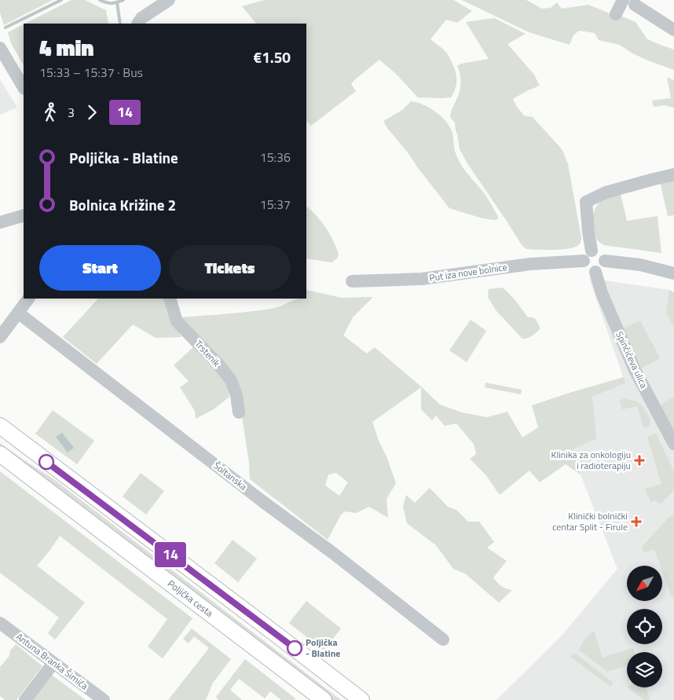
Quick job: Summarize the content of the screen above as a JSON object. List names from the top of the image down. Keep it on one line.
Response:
{"streets":{"main road":["Poljička cesta"],"street":["Put iza nove bolnice","Trstenik","Spinčićeva ulica","Šoltanska","Antuna Branka Šimića"]},"crossings":[["Put iza nove bolnice","Spinčićeva ulica"]],"places":{"health":["Klinika za onkologiju i radioterapiju","Klinički bolnički centar Split - Firule"],"other":["Poljička - Blatine"]},"lines":["bus line 14"],"north":"bottom left","page":{"on_map":"14","heading":["4 min","15:33 – 15:37 · Bus","€1.50"],"legs":["3","14"],"list":[{"name":"Poljička - Blatine","value":"15:36"},{"name":"Bolnica Križine 2","value":"15:37"}],"buttons":["Start","Tickets"]}}
